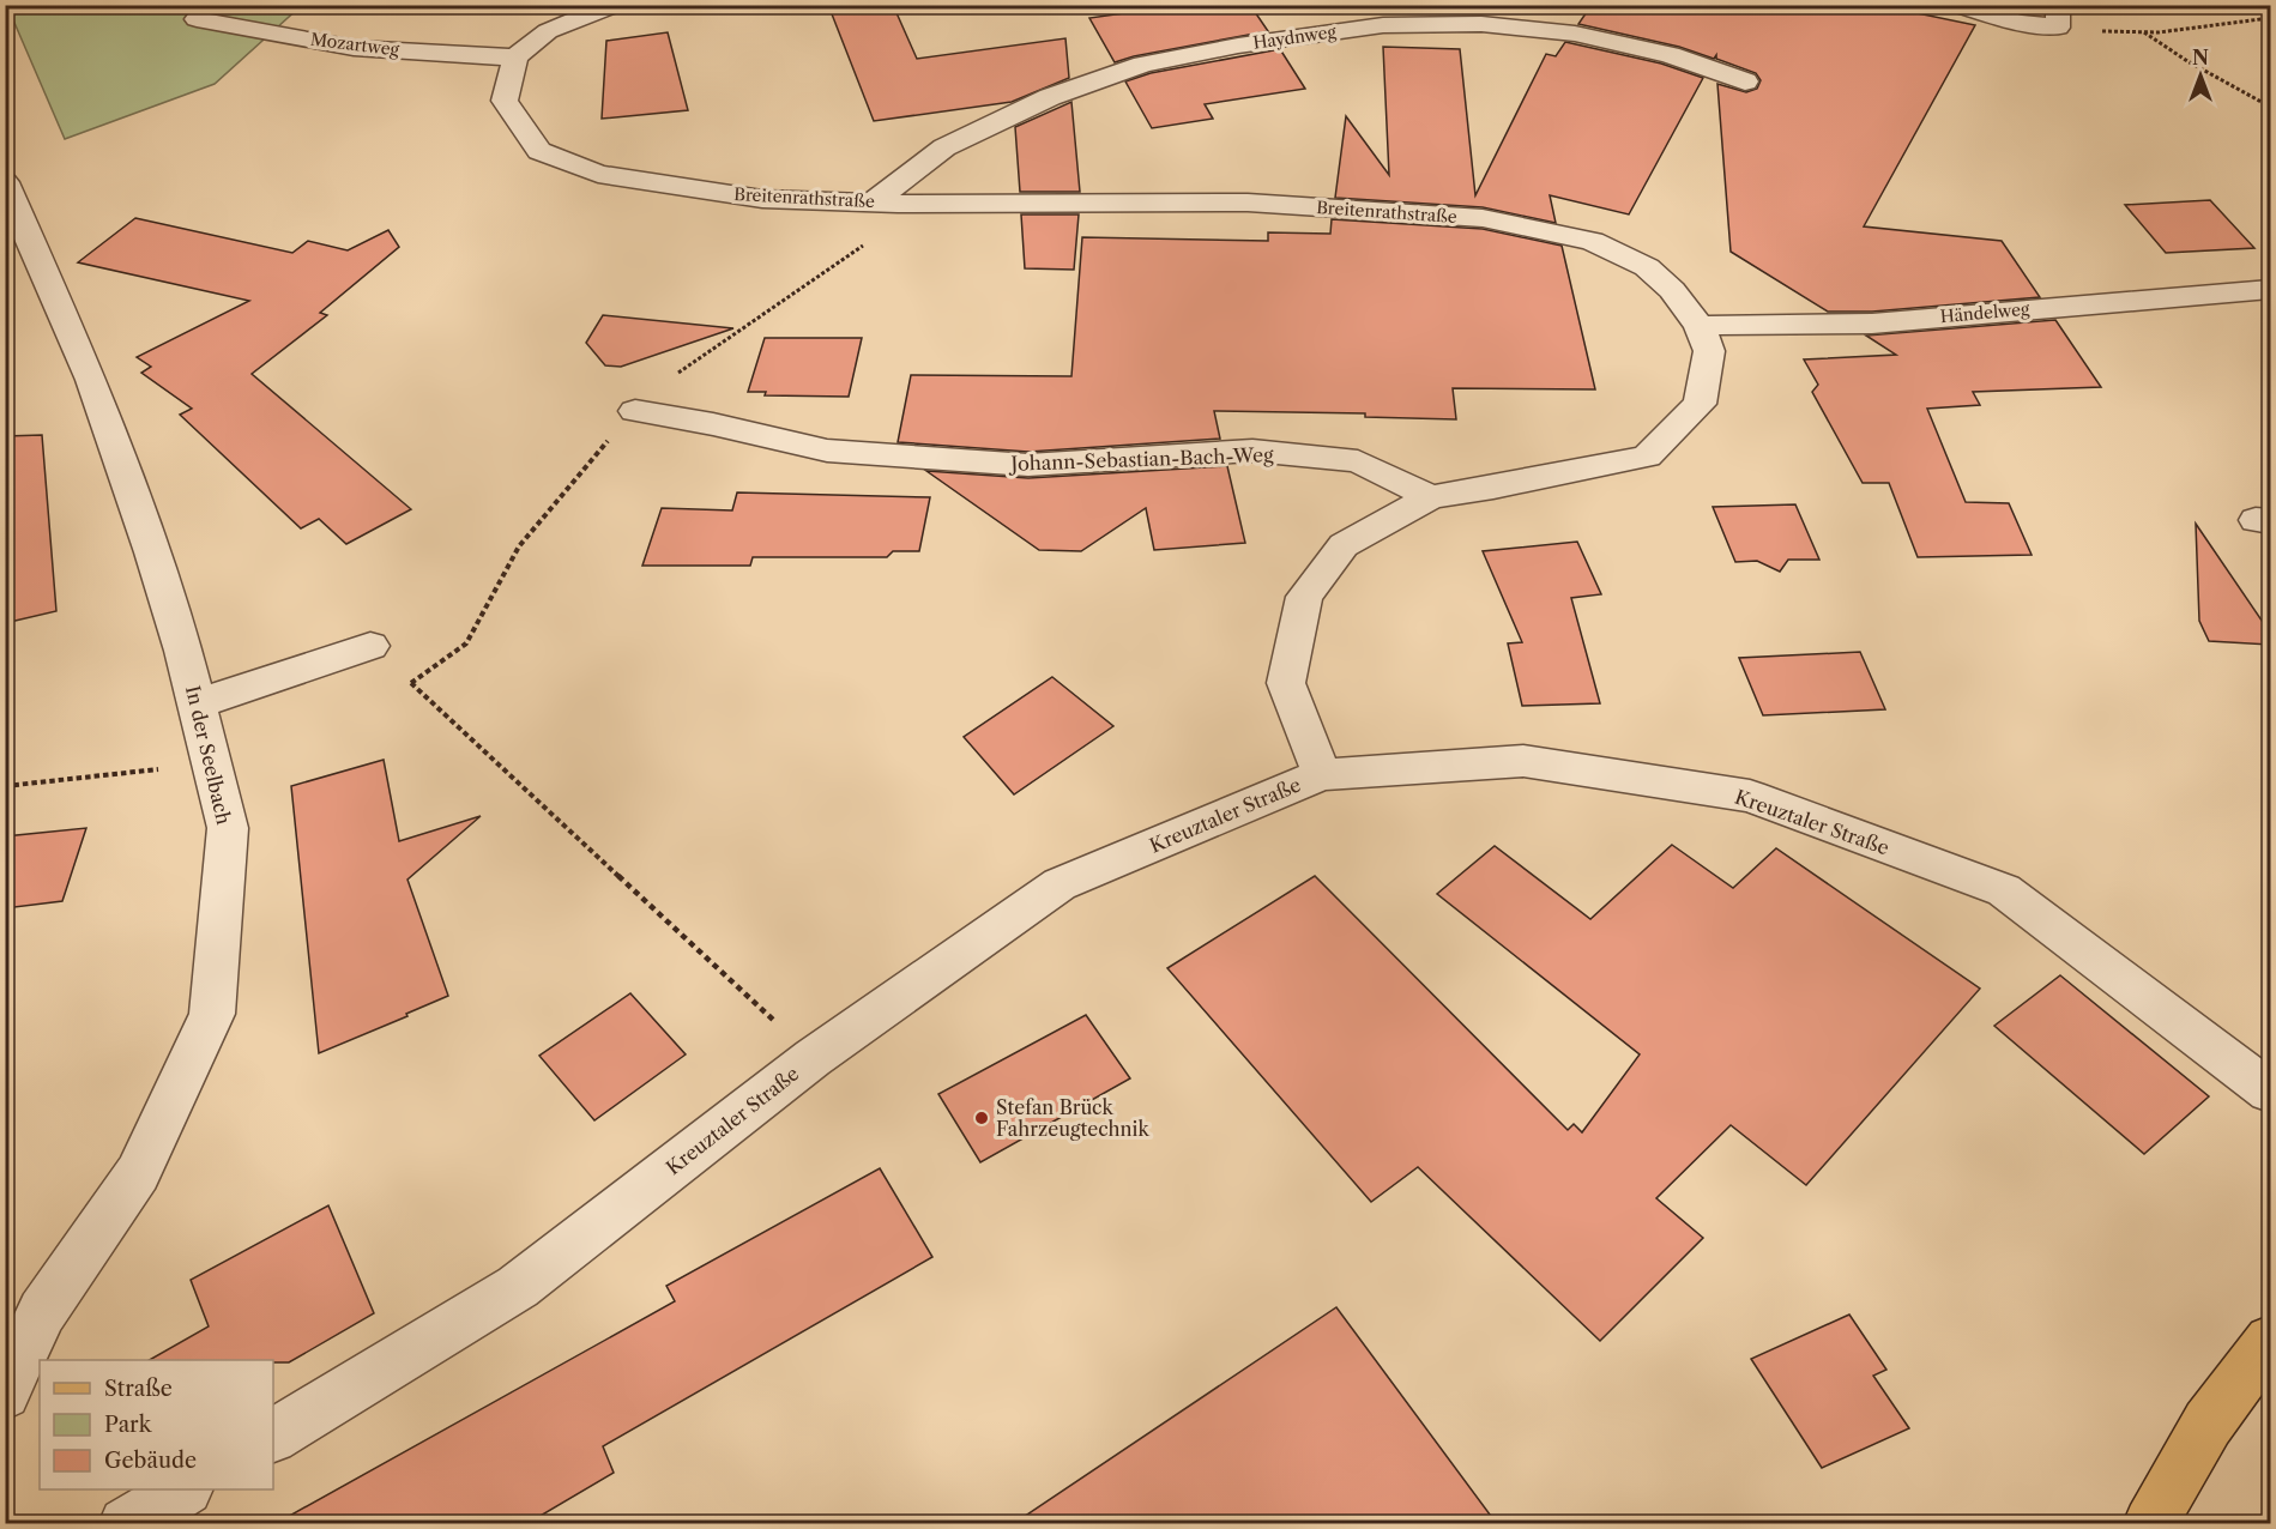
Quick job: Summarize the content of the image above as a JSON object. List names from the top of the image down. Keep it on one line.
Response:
{"streets":{"street":["Haydnweg","Mozartweg","Breitenrathstraße","Händelweg","Johann-Sebastian-Bach-Weg","In der Seelbach","Kreuztaler Straße"]},"crossings":[["Haydnweg","Breitenrathstraße"],["Mozartweg","Breitenrathstraße"],["Breitenrathstraße","Händelweg"],["Breitenrathstraße","Johann-Sebastian-Bach-Weg"],["Breitenrathstraße","Kreuztaler Straße"]],"places":["Stefan Brück Fahrzeugtechnik"],"legend":["Straße","Park","Gebäude"],"north":"top"}
